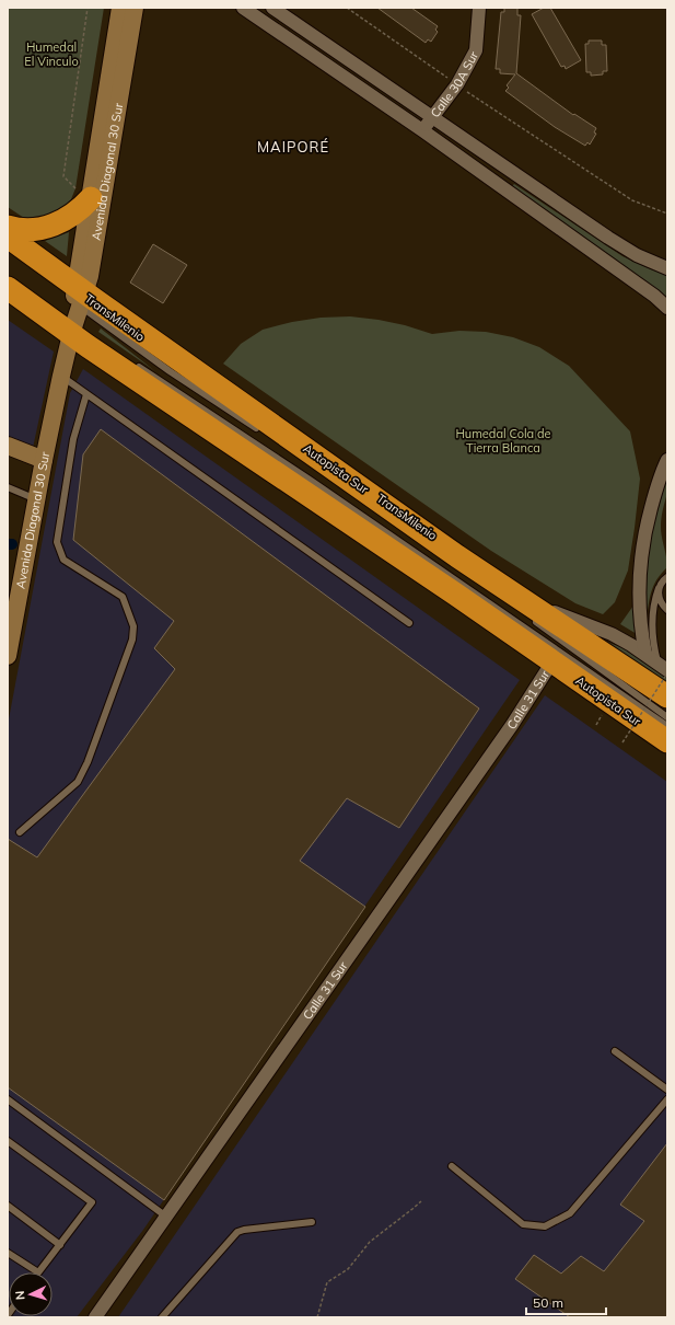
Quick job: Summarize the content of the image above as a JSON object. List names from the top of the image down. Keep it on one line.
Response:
{"streets":{"highway":["Autopista Sur"],"street":["Calle 30A Sur","Avenida Diagonal 30 Sur","Calle 31 Sur"],"lane":["TransMilenio"]},"crossings":[["Avenida Diagonal 30 Sur","TransMilenio"],["Avenida Diagonal 30 Sur","Autopista Sur"],["TransMilenio","Autopista Sur"],["Autopista Sur","Calle 31 Sur"]],"districts":["MAIPORÉ"],"parks":["Humedal El Vinculo","Humedal Cola de Tierra Blanca"],"scale_bar":"50 m","north":"left"}
